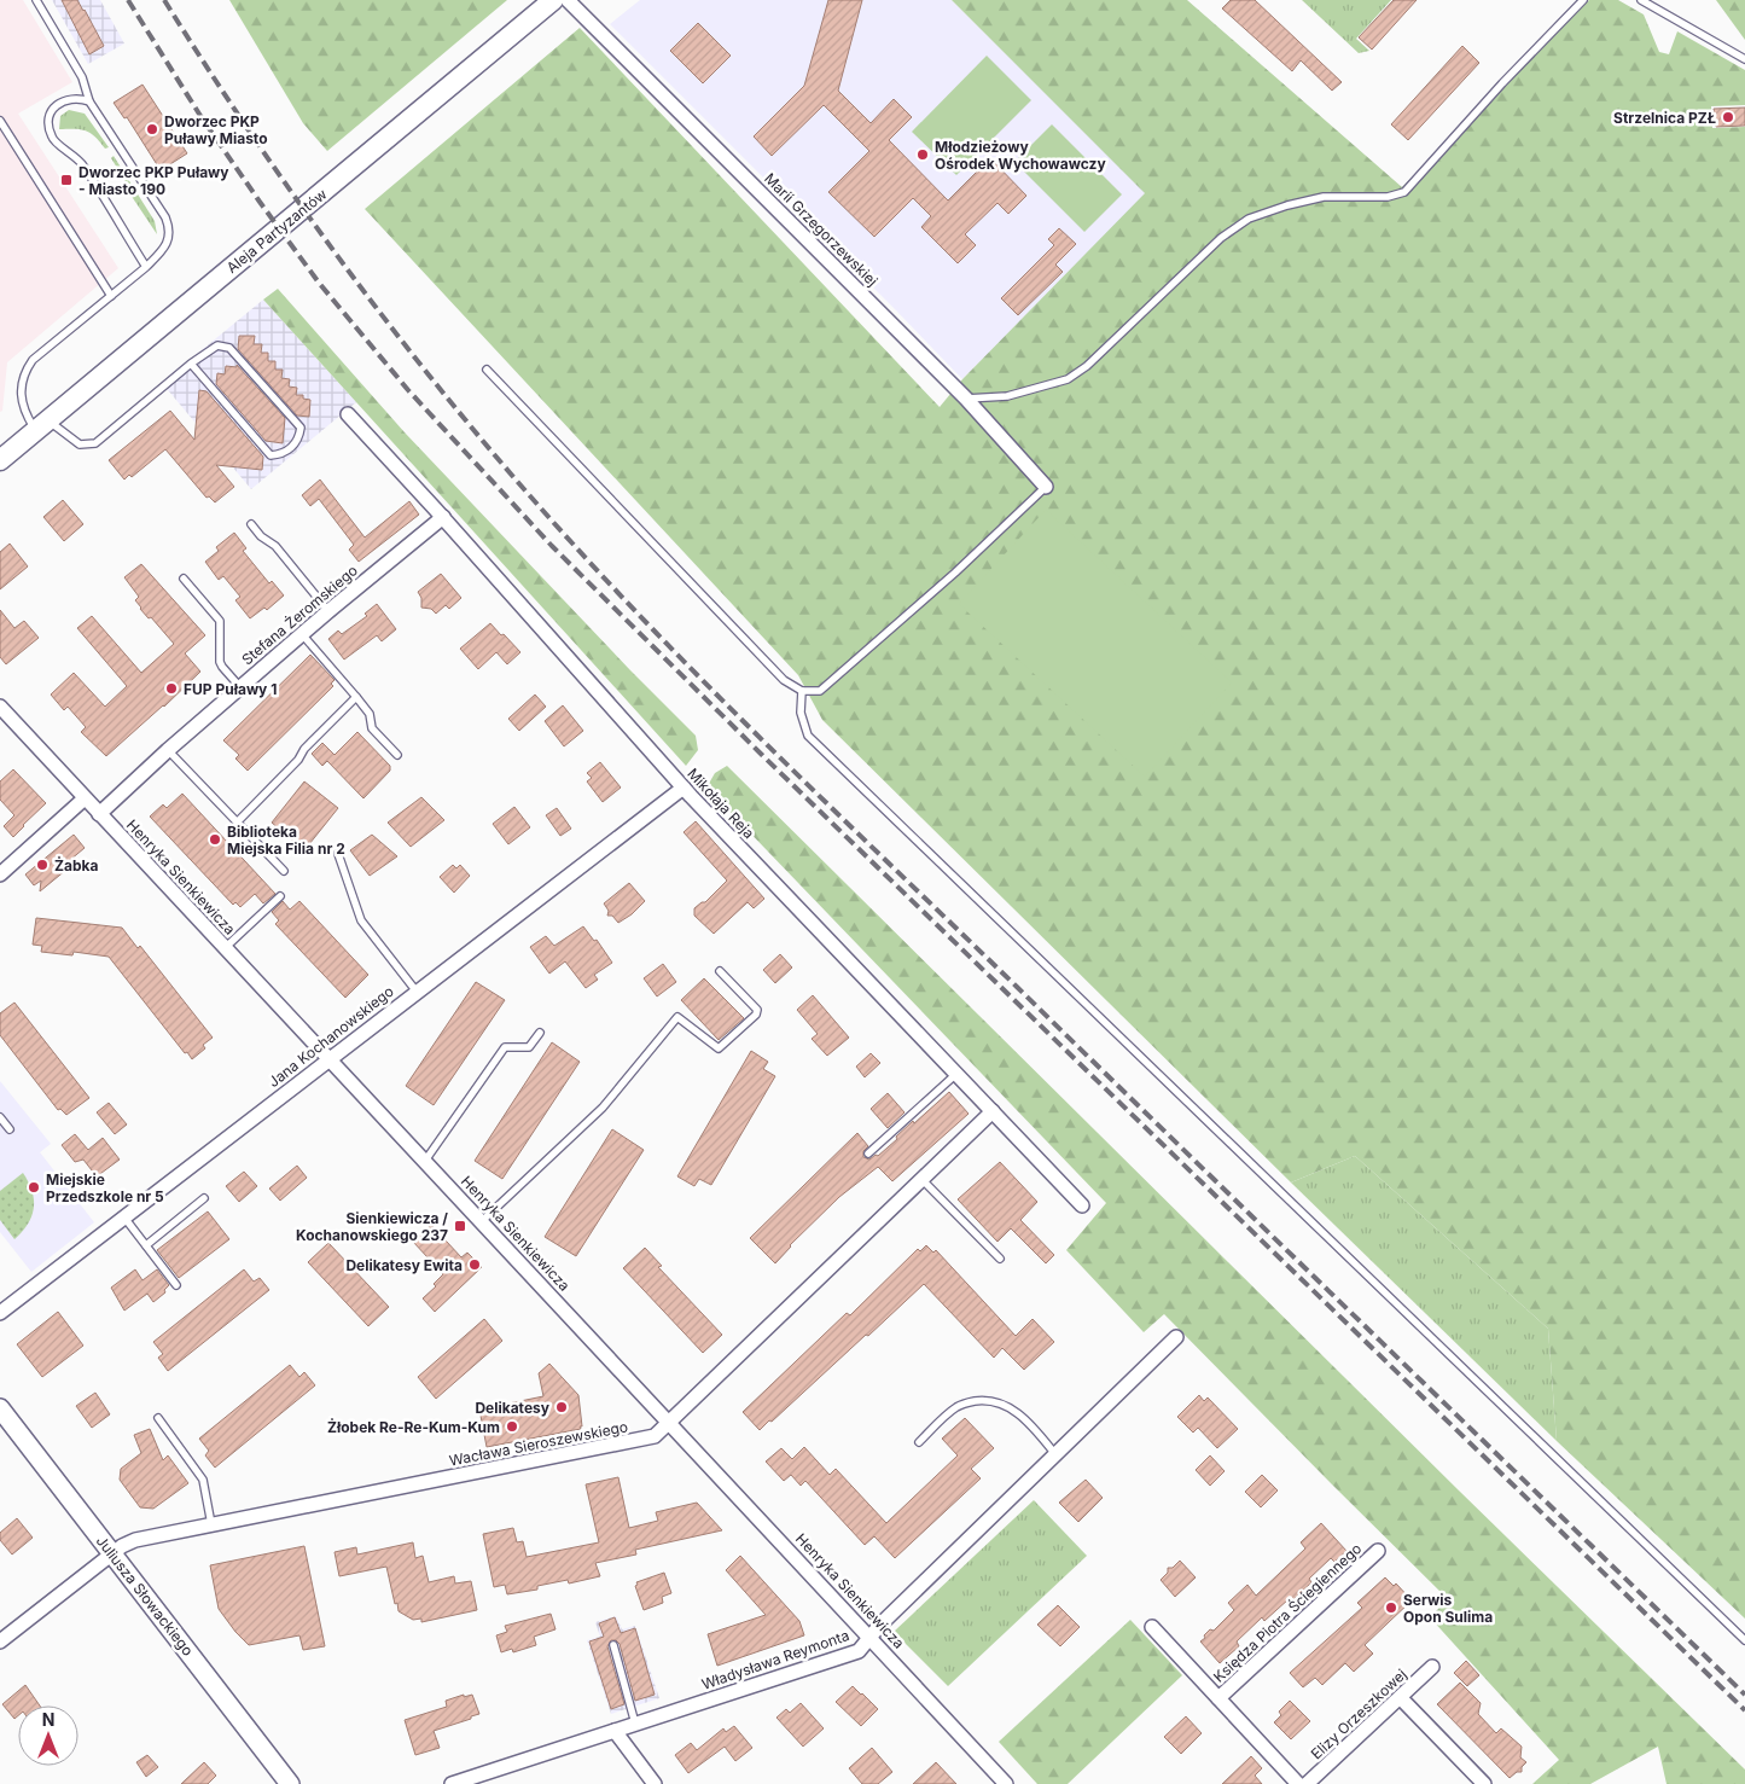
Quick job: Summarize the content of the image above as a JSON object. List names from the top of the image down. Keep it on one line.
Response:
{"streets":{"main road":["Aleja Partyzantów"],"street":["Marii Grzegorzewskiej","Stefana Żeromskiego","Mikołaja Reja","Henryka Sienkiewicza","Jana Kochanowskiego","Wacława Sieroszewskiego","Juliusza Słowackiego","Księdza Piotra Ściegiennego","Władysława Reymonta","Elizy Orzeszkowej"]},"crossings":[["Stefana Żeromskiego","Mikołaja Reja"],["Stefana Żeromskiego","Henryka Sienkiewicza"],["Mikołaja Reja","Jana Kochanowskiego"],["Mikołaja Reja","Wacława Sieroszewskiego"],["Henryka Sienkiewicza","Jana Kochanowskiego"],["Henryka Sienkiewicza","Wacława Sieroszewskiego"],["Henryka Sienkiewicza","Władysława Reymonta"],["Wacława Sieroszewskiego","Juliusza Słowackiego"]],"places":{"other":["Strzelnica PZŁ","Dworzec PKP Puławy Miasto","Młodzieżowy Ośrodek Wychowawczy","FUP Puławy 1","Biblioteka Miejska Filia nr 2","Żabka","Miejskie Przedszkole nr 5","Delikatesy Ewita","Delikatesy","Żłobek Re-Re-Kum-Kum","Serwis Opon Sulima"],"transit":["Dworzec PKP Puławy - Miasto 190","Sienkiewicza / Kochanowskiego 237"]},"north":"top"}
